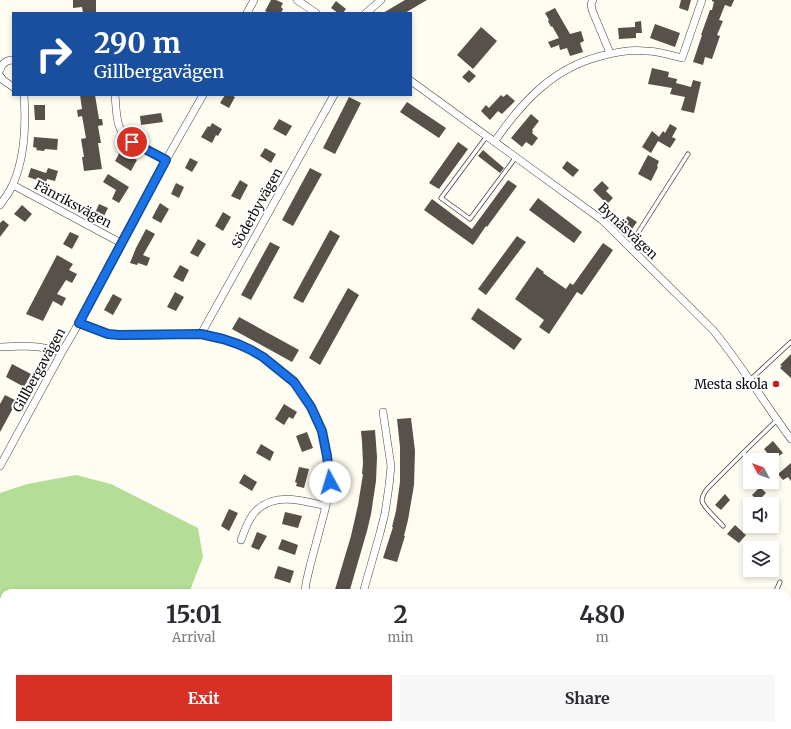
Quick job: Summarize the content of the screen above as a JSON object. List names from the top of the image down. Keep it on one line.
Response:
{"streets":{"street":["Fänriksvägen","Söderbyvägen","Bynäsvägen","Gillbergavägen"]},"crossings":[["Fänriksvägen","Gillbergavägen"]],"places":["Mesta skola"],"north":"top left","page":{"turn":["290 m","Gillbergavägen"],"eta":["15:01","Arrival","2","min","480","m"],"buttons":["Exit","Share"]}}
